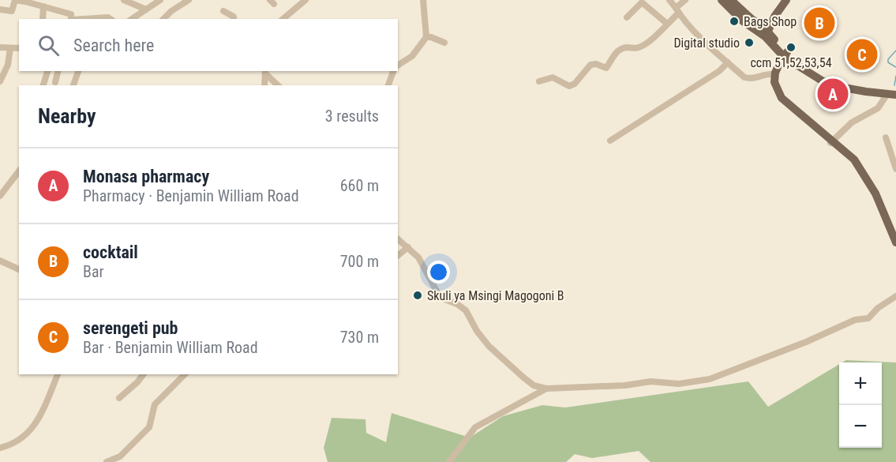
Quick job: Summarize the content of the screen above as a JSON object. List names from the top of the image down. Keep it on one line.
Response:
{"places":["Bags Shop","Digital studio","ccm 51,52,53,54","Skuli ya Msingi Magogoni B"],"page":{"pins":["B","C","A"],"search":"Search here","heading":["Nearby","3 results"],"list":[{"mark":"A","name":"Monasa pharmacy","note":"Pharmacy · Benjamin William Road","value":"660 m"},{"mark":"B","name":"cocktail","note":"Bar","value":"700 m"},{"mark":"C","name":"serengeti pub","note":"Bar · Benjamin William Road","value":"730 m"}],"map_buttons":["+","−"]}}
